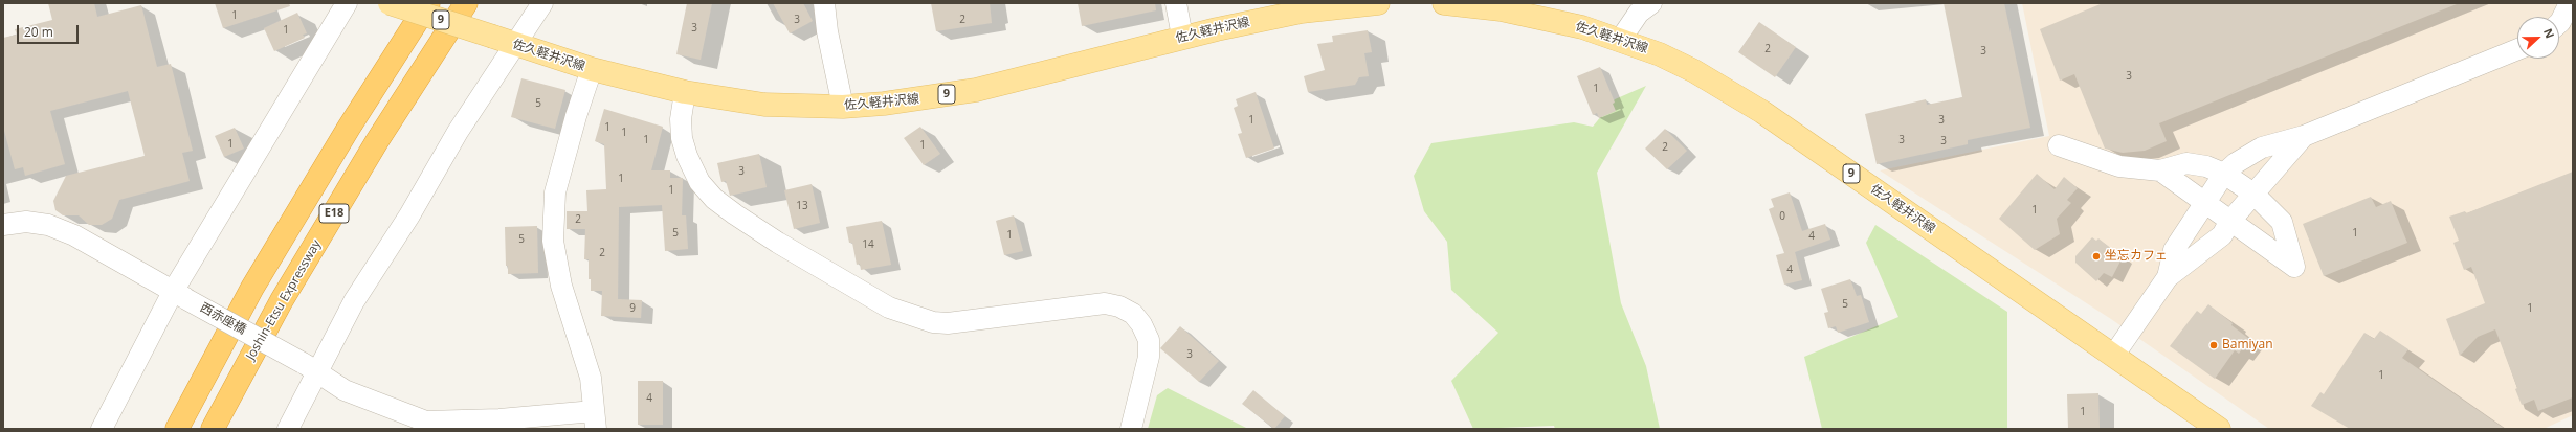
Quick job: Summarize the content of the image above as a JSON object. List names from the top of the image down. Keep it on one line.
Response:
{"streets":{"highway":["E18","Joshin-Etsu Expressway"],"main road":["9","佐久軽井沢線"],"street":["西赤座橋"]},"places":["坐忘カフェ","Bamiyan"],"house_numbers":["1","3","2","3","1","2","3","3","1","5","1","3","1","1","1","3","3","1","1","2","3","1","1","13","1","0","2","5","1","1","4","5","14","2","4","5","9","1","3","1","4","1"],"scale_bar":"20 m","north":"right"}
